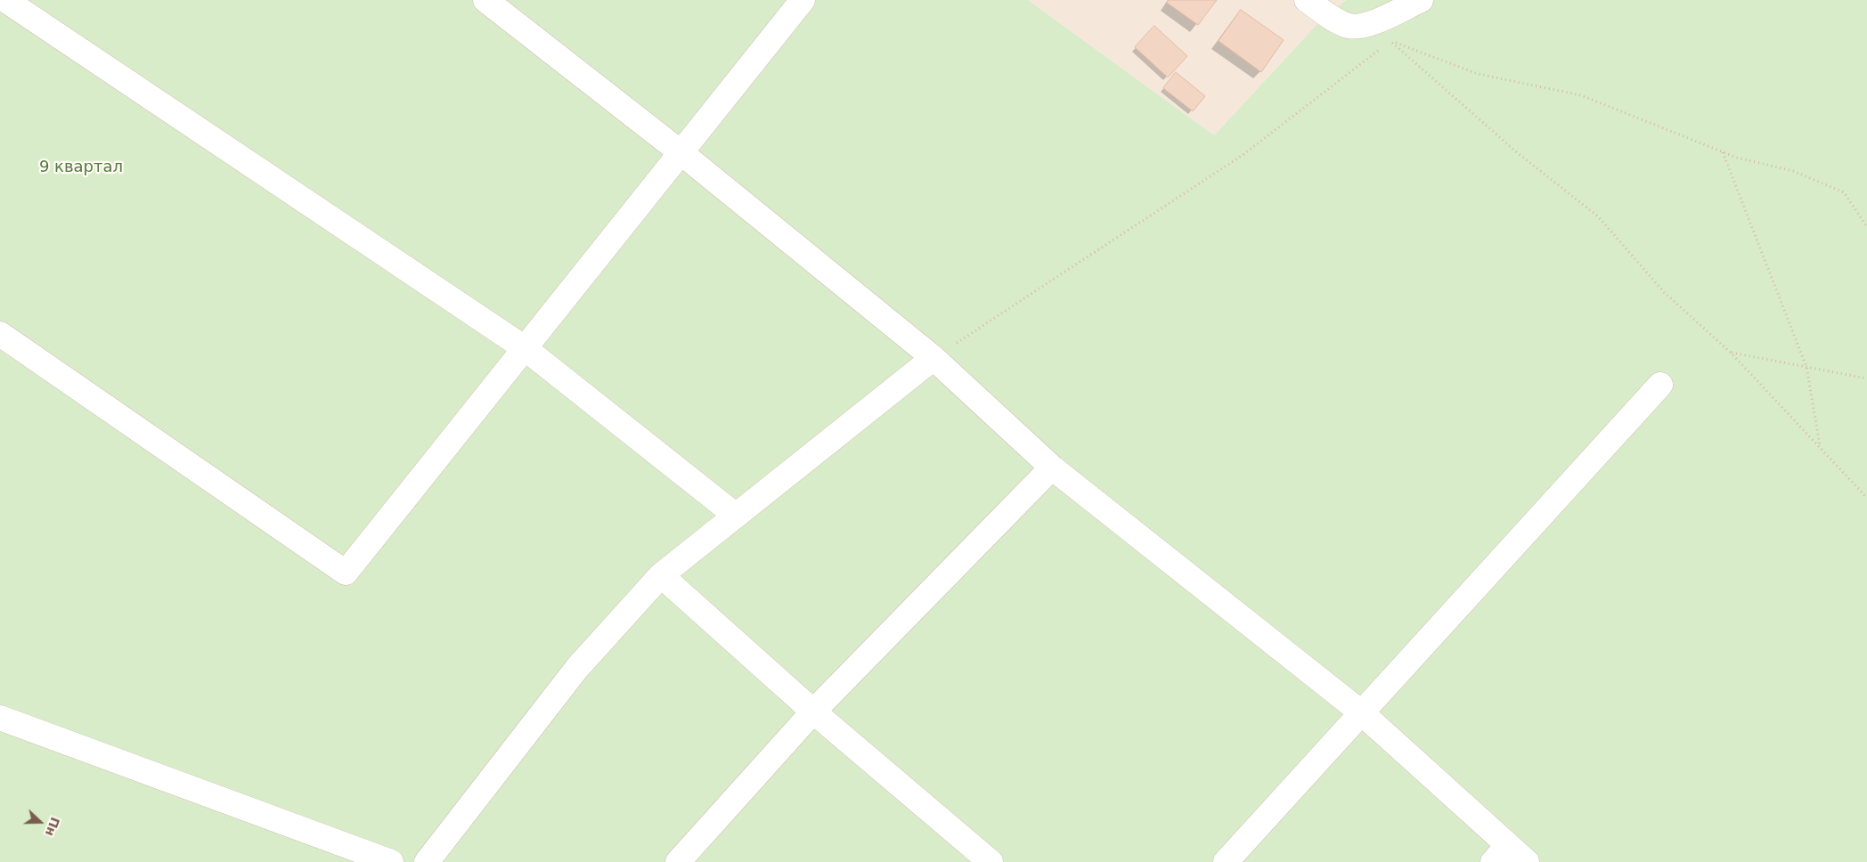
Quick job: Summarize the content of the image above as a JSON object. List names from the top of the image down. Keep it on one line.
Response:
{"parks":["9 квартал"],"north":"right"}
